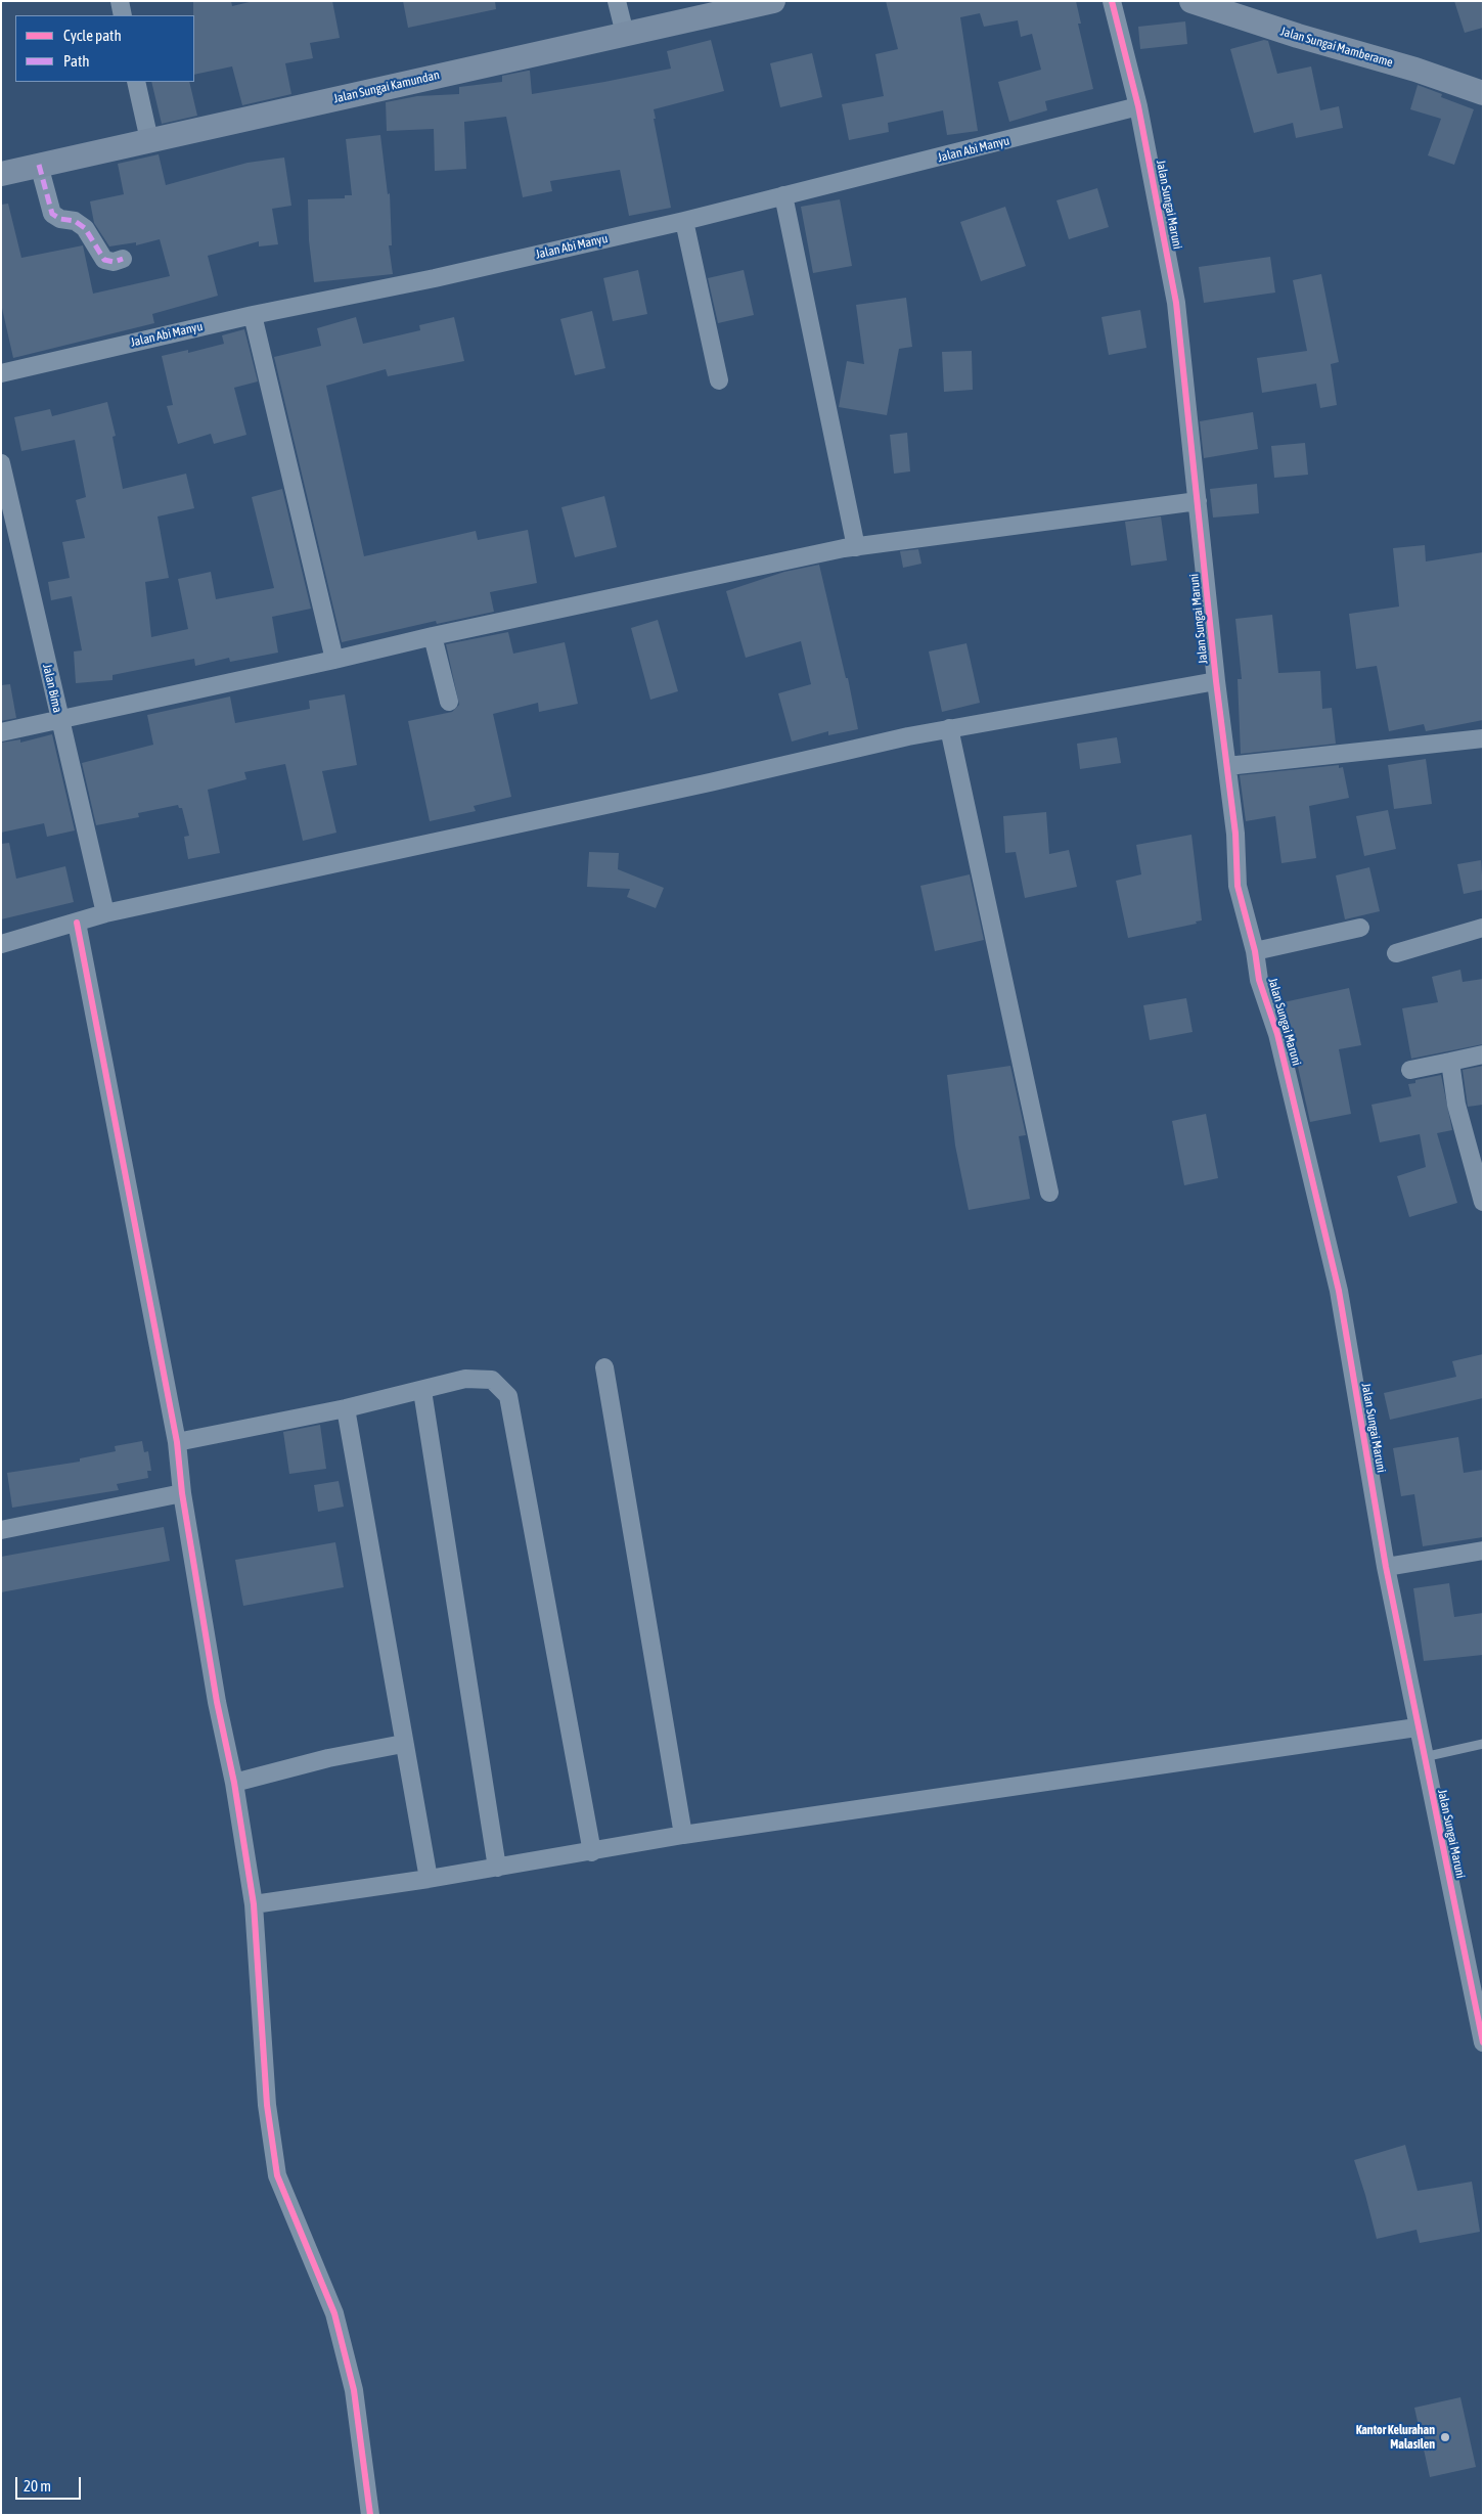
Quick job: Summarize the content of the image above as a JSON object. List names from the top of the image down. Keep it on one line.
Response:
{"streets":{"main road":["Jalan Sungai Mamberame","Jalan Sungai Kamundan"],"street":["Jalan Abi Manyu","Jalan Sungai Maruni","Jalan Bima"]},"crossings":[["Jalan Abi Manyu","Jalan Sungai Maruni"]],"places":["Kantor Kelurahan Malasilen"],"legend":["Cycle path","Path"],"scale_bar":"20 m"}
